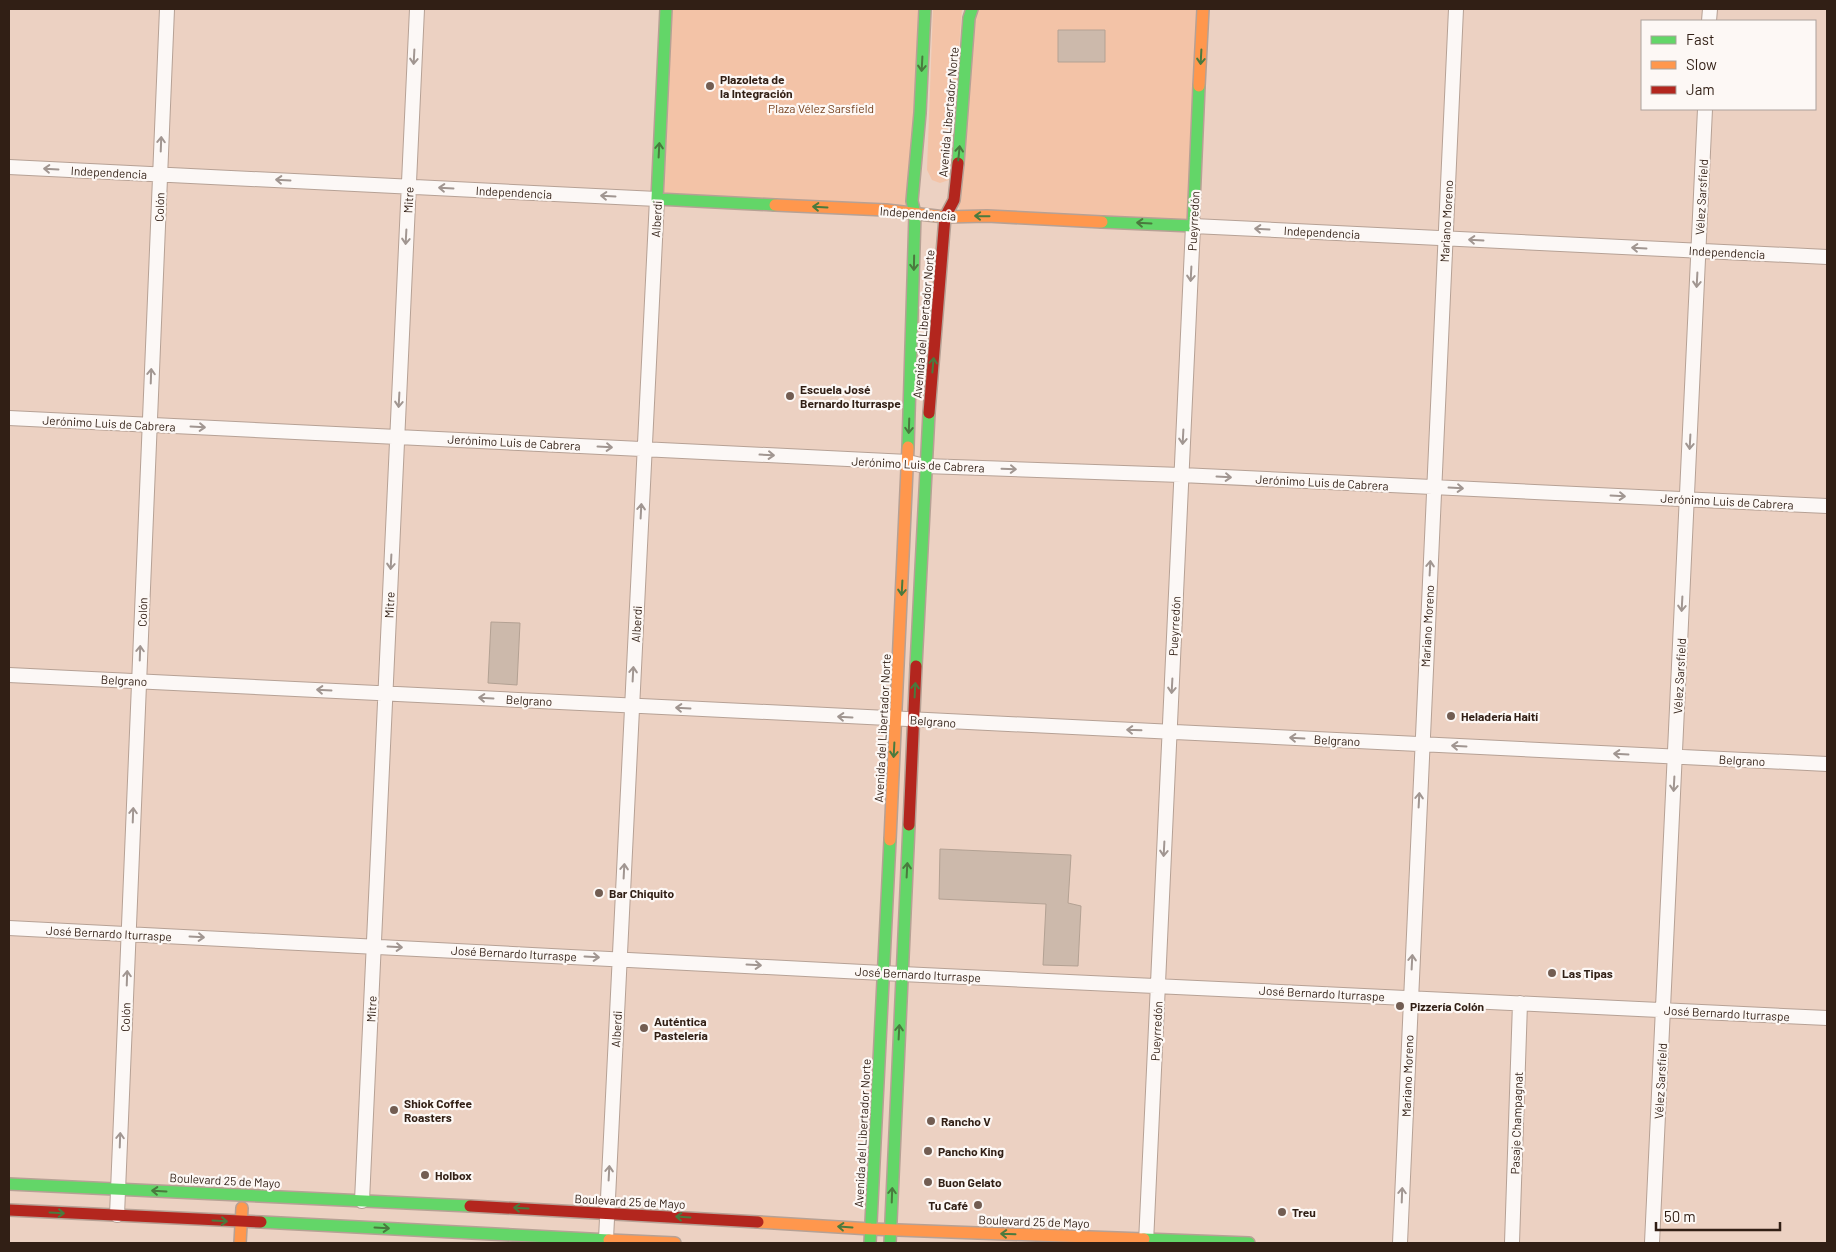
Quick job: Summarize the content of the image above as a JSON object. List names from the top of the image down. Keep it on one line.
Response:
{"streets":{"main road":["Avenida Libertador Norte","Independencia","Alberdi","Pueyrredón","Avenida del Libertador Norte","Boulevard 25 de Mayo"],"street":["Vélez Sarsfield","Mitre","Colón","Mariano Moreno","Jerónimo Luis de Cabrera","Belgrano","José Bernardo Iturraspe","Pasaje Champagnat"]},"crossings":[["Avenida Libertador Norte","Independencia"],["Avenida Libertador Norte","Avenida del Libertador Norte"],["Independencia","Vélez Sarsfield"],["Independencia","Mitre"],["Independencia","Colón"],["Independencia","Alberdi"],["Independencia","Pueyrredón"],["Independencia","Mariano Moreno"],["Independencia","Avenida del Libertador Norte"],["Vélez Sarsfield","Jerónimo Luis de Cabrera"],["Vélez Sarsfield","Belgrano"],["Vélez Sarsfield","José Bernardo Iturraspe"],["Mitre","Jerónimo Luis de Cabrera"],["Mitre","Belgrano"],["Mitre","José Bernardo Iturraspe"],["Mitre","Boulevard 25 de Mayo"],["Colón","Jerónimo Luis de Cabrera"],["Colón","Belgrano"],["Colón","José Bernardo Iturraspe"],["Colón","Boulevard 25 de Mayo"],["Alberdi","Jerónimo Luis de Cabrera"],["Alberdi","Belgrano"],["Alberdi","José Bernardo Iturraspe"],["Alberdi","Boulevard 25 de Mayo"],["Pueyrredón","Jerónimo Luis de Cabrera"],["Pueyrredón","Belgrano"],["Pueyrredón","José Bernardo Iturraspe"],["Pueyrredón","Boulevard 25 de Mayo"],["Mariano Moreno","Jerónimo Luis de Cabrera"],["Mariano Moreno","Belgrano"],["Mariano Moreno","José Bernardo Iturraspe"],["Avenida del Libertador Norte","Jerónimo Luis de Cabrera"],["Avenida del Libertador Norte","Belgrano"],["Avenida del Libertador Norte","José Bernardo Iturraspe"],["Avenida del Libertador Norte","Boulevard 25 de Mayo"],["José Bernardo Iturraspe","Pasaje Champagnat"]],"one_way":["Independencia","Vélez Sarsfield","Mitre","Colón","Alberdi","Pueyrredón","Mariano Moreno","Jerónimo Luis de Cabrera","Belgrano","José Bernardo Iturraspe"],"parks":["Plaza Vélez Sarsfield"],"places":["Plazoleta de la Integración","Escuela José Bernardo Iturraspe","Heladería Haití","Bar Chiquito","Las Tipas","Pizzería Colón","Auténtica Pastelería","Shiok Coffee Roasters","Rancho V","Pancho King","Holbox","Buon Gelato","Tu Café","Treu"],"legend":["Fast","Slow","Jam"],"scale_bar":"50 m"}
